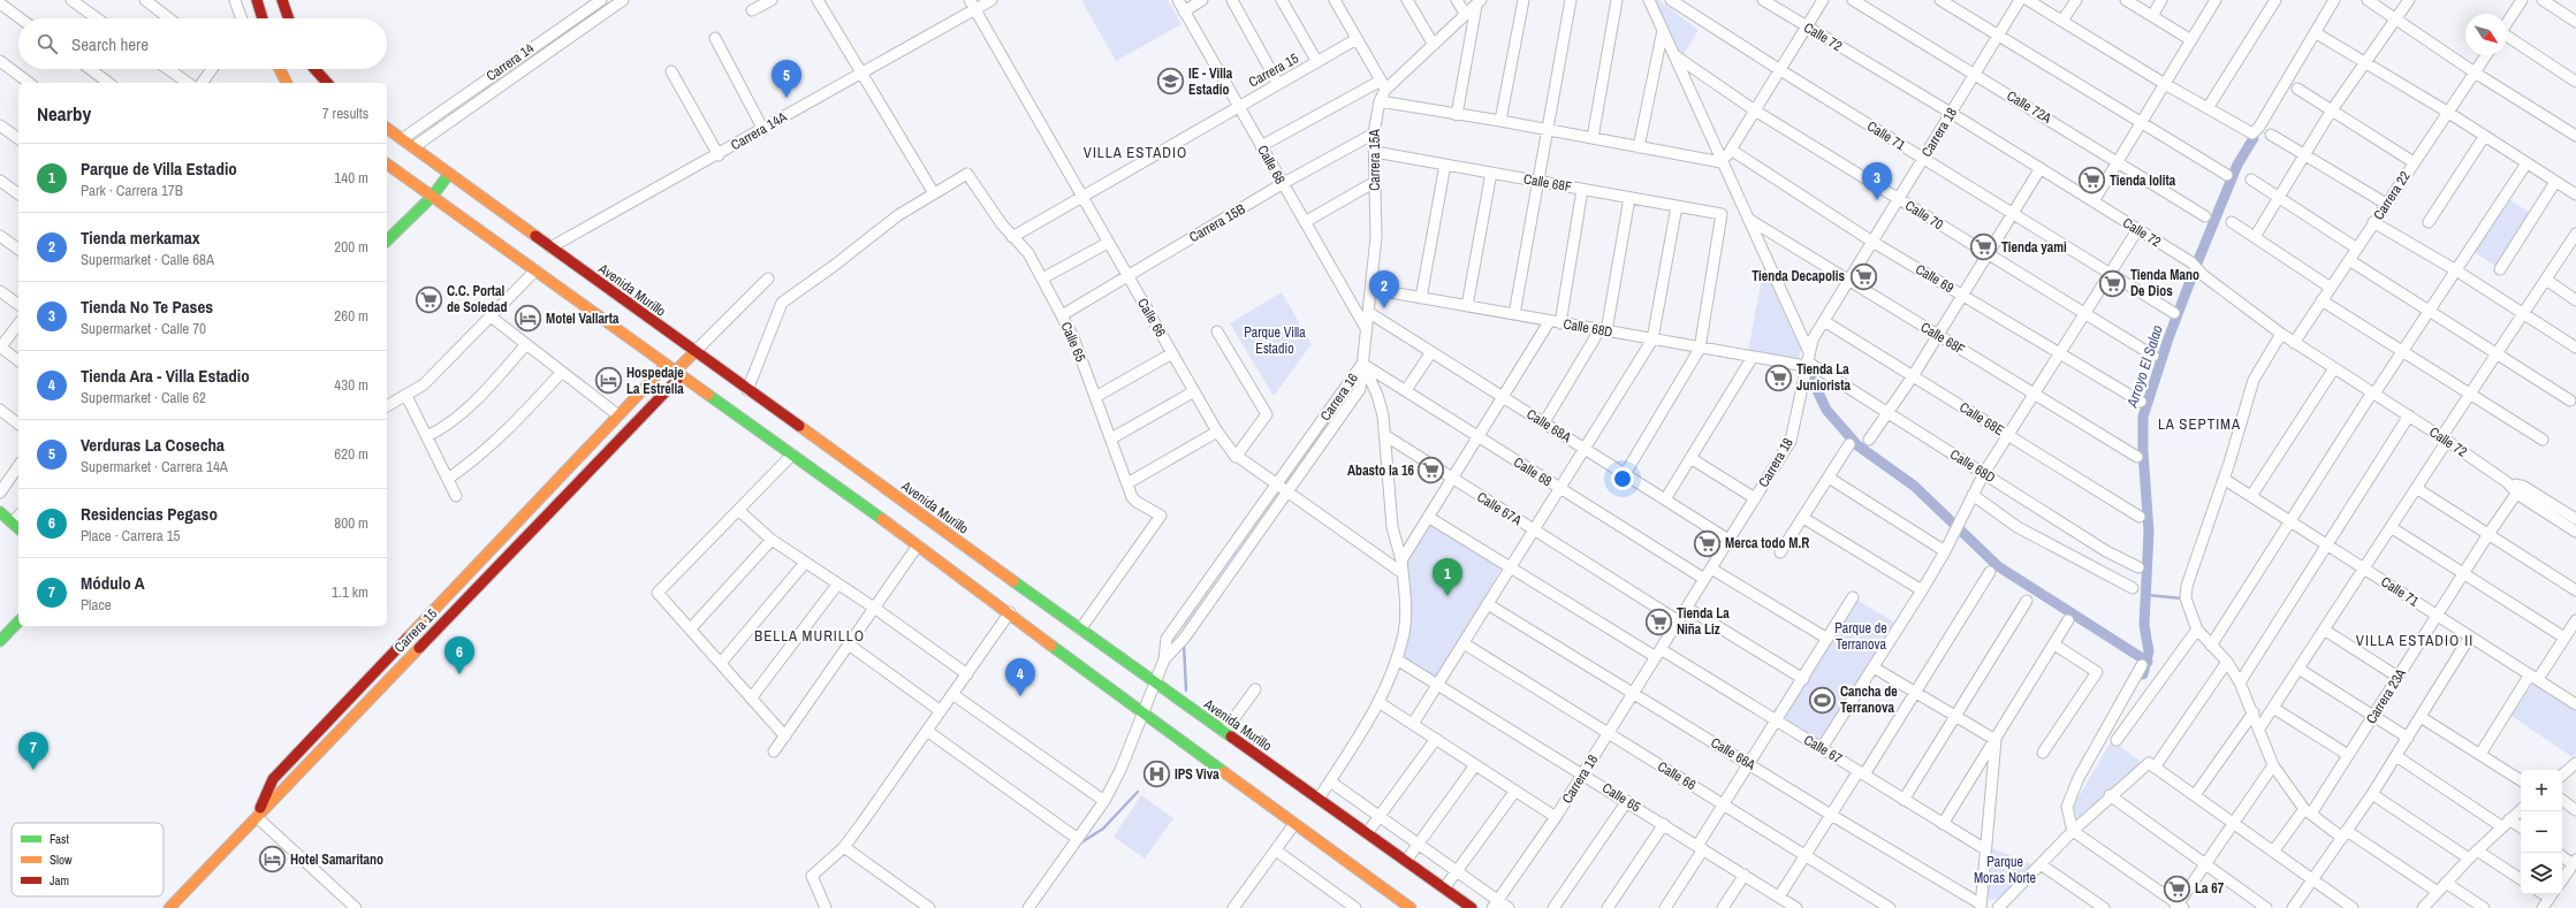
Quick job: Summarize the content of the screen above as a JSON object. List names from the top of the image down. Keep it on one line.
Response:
{"streets":{"main road":["Carrera 15","Avenida Murillo"],"street":["Calle 72","Carrera 14","Calle 72A","Carrera 14A","Carrera 18","Calle 71","Carrera 15A","Calle 68","Calle 68F","Carrera 22","Calle 70","Carrera 15B","Calle 69","Calle 66","Calle 68D","Calle 65","Carrera 16","Calle 68E","Calle 68A","Calle 67A","Carrera 23A","Calle 67","Calle 66A"]},"crossings":[["Calle 72","Carrera 18"],["Calle 72","Carrera 22"],["Calle 72","Carrera 23A"],["Carrera 14","Avenida Murillo"],["Carrera 15","Calle 68"],["Carrera 15","Avenida Murillo"],["Carrera 15","Calle 66"],["Carrera 15","Calle 65"],["Calle 72A","Carrera 18"],["Carrera 14A","Avenida Murillo"],["Carrera 14A","Calle 66"],["Carrera 18","Calle 71"],["Carrera 18","Calle 68"],["Carrera 18","Calle 68F"],["Carrera 18","Calle 70"],["Carrera 18","Calle 69"],["Carrera 18","Calle 66"],["Carrera 18","Calle 68D"],["Carrera 18","Calle 65"],["Carrera 18","Calle 68E"],["Carrera 18","Calle 68A"],["Carrera 18","Calle 67A"],["Carrera 18","Calle 67"],["Carrera 18","Calle 66A"],["Calle 71","Carrera 23A"],["Carrera 15A","Calle 68"],["Carrera 15A","Calle 68F"],["Carrera 15A","Carrera 15B"],["Carrera 15A","Calle 68D"],["Carrera 15A","Carrera 16"],["Carrera 15A","Calle 68A"],["Calle 68","Carrera 15B"],["Calle 68","Carrera 16"],["Calle 68F","Calle 68D"],["Carrera 15B","Calle 66"],["Carrera 15B","Calle 65"],["Avenida Murillo","Calle 65"],["Avenida Murillo","Carrera 16"],["Calle 66","Carrera 16"]],"districts":["VILLA ESTADIO","LA SEPTIMA","BELLA MURILLO","VILLA ESTADIO II"],"water":["Arroyo El Salao"],"parks":["Parque Villa Estadio","Parque de Terranova","Parque Moras Norte"],"places":{"school or university":["IE - Villa Estadio"],"supermarket":["Tienda lolita","Tienda yami","Tienda Decapolis","Tienda Mano De Dios","C.C. Portal de Soledad","Tienda La Juniorista","Abasto la 16","Merca todo M.R","Tienda La Niña Liz","La 67"],"hotel":["Motel Vallarta","Hospedaje La Estrella","Hotel Samaritano"],"sports":["Cancha de Terranova"],"hospital":["IPS Viva"]},"legend":["Fast","Slow","Jam"],"north":"bottom right","page":{"search":"Search here","pins":["5","3","2","1","6","4","7"],"heading":["Nearby","7 results"],"list":[{"mark":"1","name":"Parque de Villa Estadio","note":"Park · Carrera 17B","value":"140 m"},{"mark":"2","name":"Tienda merkamax","note":"Supermarket · Calle 68A","value":"200 m"},{"mark":"3","name":"Tienda No Te Pases","note":"Supermarket · Calle 70","value":"260 m"},{"mark":"4","name":"Tienda Ara - Villa Estadio","note":"Supermarket · Calle 62","value":"430 m"},{"mark":"5","name":"Verduras La Cosecha","note":"Supermarket · Carrera 14A","value":"620 m"},{"mark":"6","name":"Residencias Pegaso","note":"Place · Carrera 15","value":"800 m"},{"mark":"7","name":"Módulo A","note":"Place","value":"1.1 km"}],"map_buttons":["+","−"]}}
